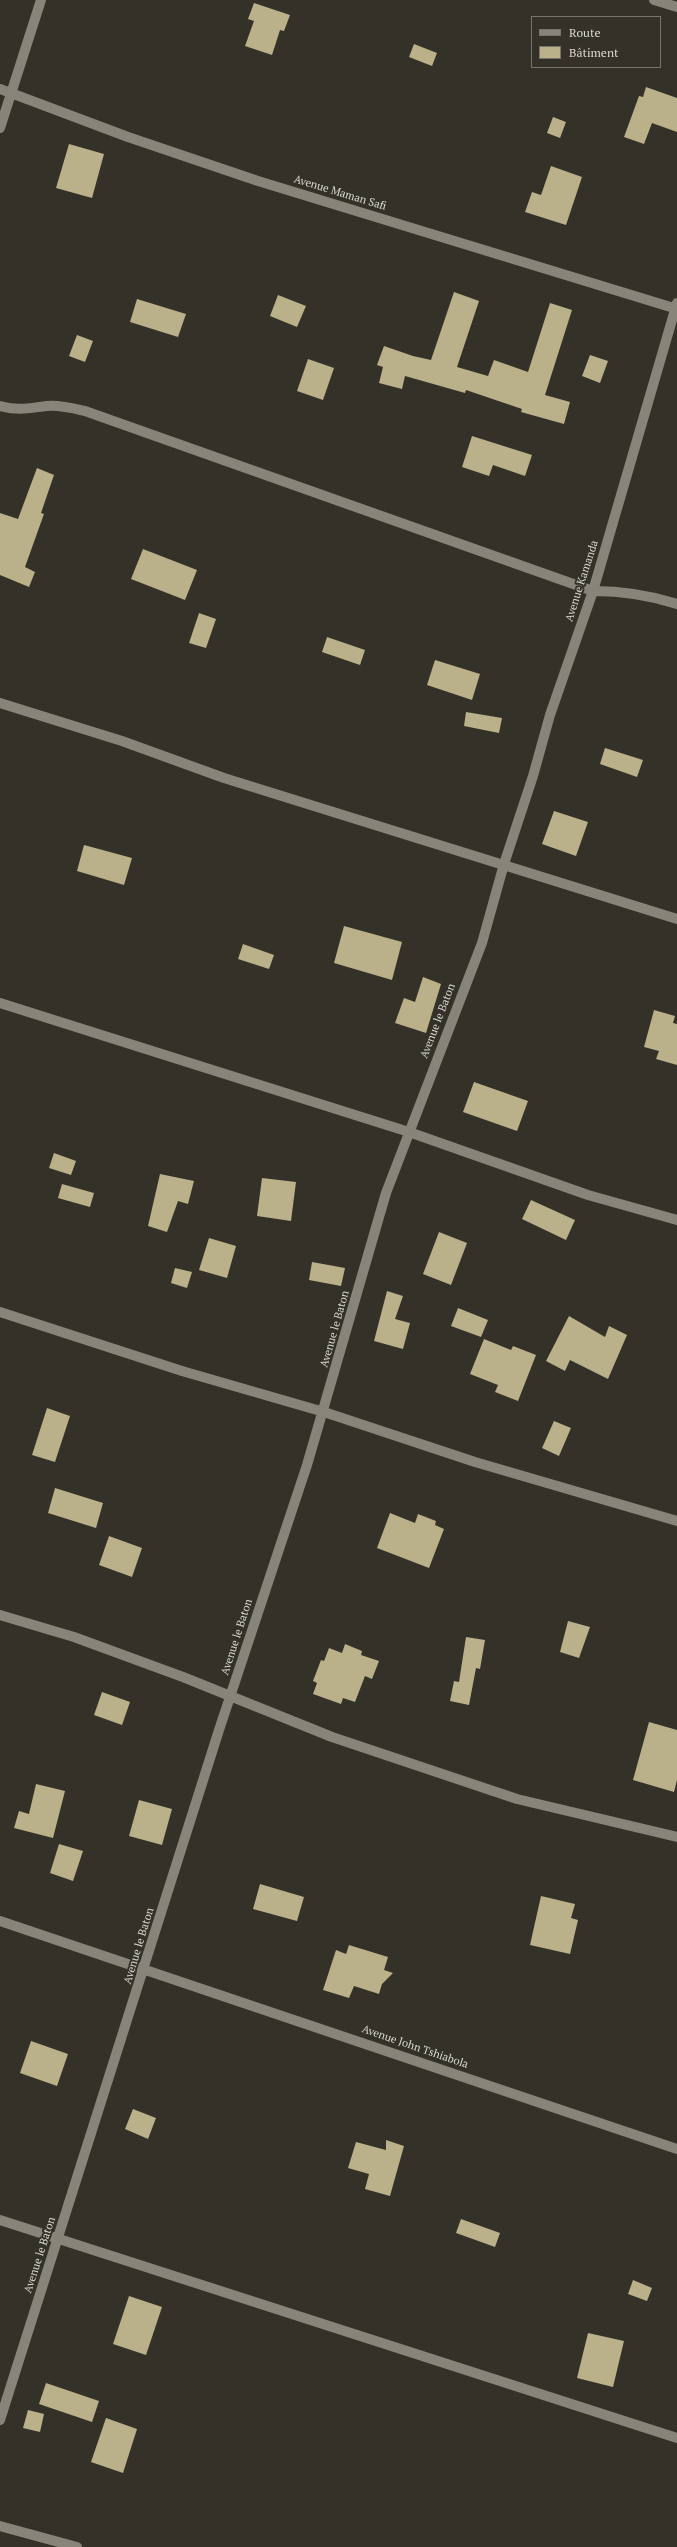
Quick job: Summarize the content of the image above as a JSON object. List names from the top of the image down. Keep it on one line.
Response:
{"streets":{"street":["Avenue Maman Safi","Avenue Kamanda","Avenue le Baton","Avenue John Tshiabola"]},"crossings":[["Avenue Maman Safi","Avenue Kamanda"],["Avenue Kamanda","Avenue le Baton"],["Avenue le Baton","Avenue John Tshiabola"]],"legend":["Route","Bâtiment"]}
